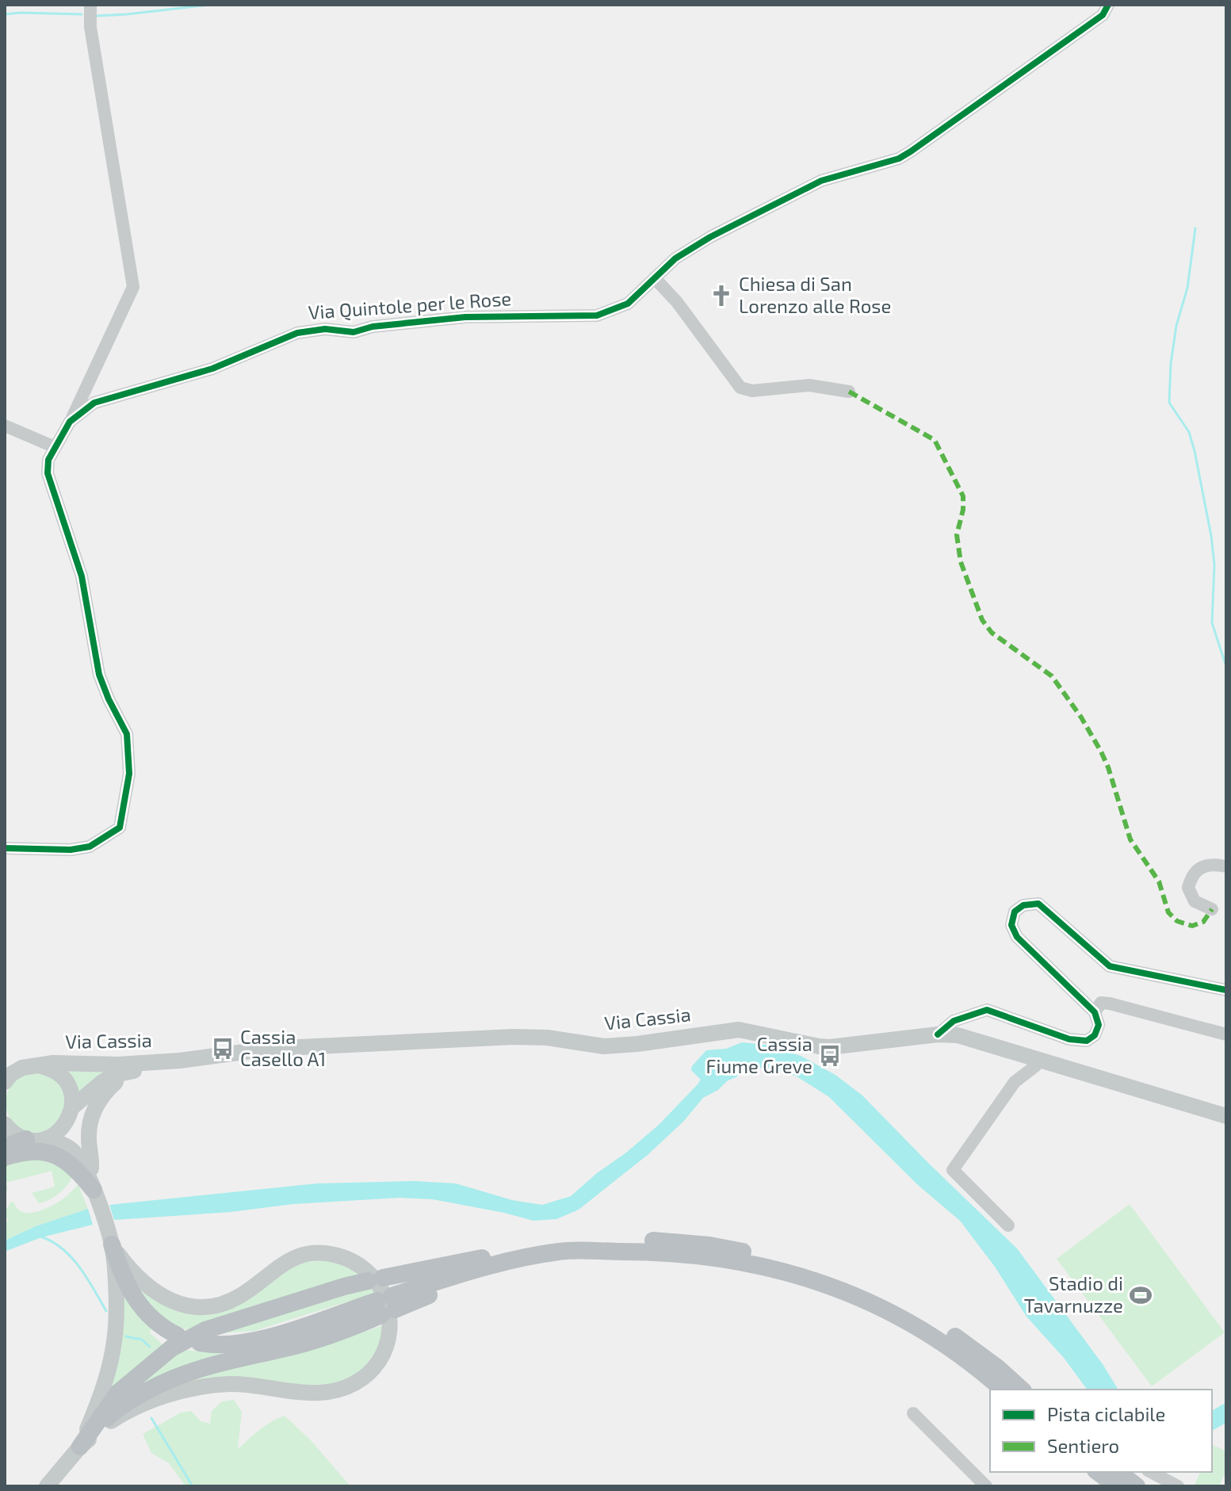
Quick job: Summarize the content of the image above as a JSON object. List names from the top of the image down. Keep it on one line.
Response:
{"streets":{"main road":["Via Cassia"],"street":["Via Quintole per le Rose"]},"places":{"church":["Chiesa di San Lorenzo alle Rose"],"bus stop":["Cassia Casello A1","Cassia Fiume Greve"],"sports":["Stadio di Tavarnuzze"]},"legend":["Pista ciclabile","Sentiero"]}
